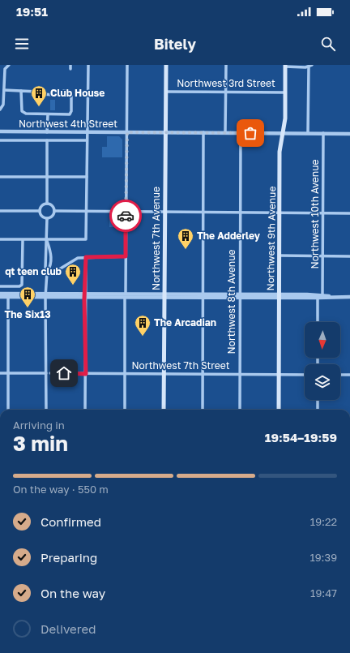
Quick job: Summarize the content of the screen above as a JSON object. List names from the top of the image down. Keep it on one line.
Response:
{"streets":{"main road":["Northwest 7th Avenue","Northwest 9th Avenue"],"street":["Northwest 3rd Street","Northwest 4th Street","Northwest 10th Avenue","Northwest 8th Avenue","Northwest 7th Street"]},"crossings":[["Northwest 3rd Street","Northwest 7th Avenue"],["Northwest 3rd Street","Northwest 9th Avenue"],["Northwest 4th Street","Northwest 10th Avenue"],["Northwest 4th Street","Northwest 7th Avenue"],["Northwest 4th Street","Northwest 9th Avenue"],["Northwest 4th Street","Northwest 8th Avenue"],["Northwest 7th Avenue","Northwest 7th Street"],["Northwest 9th Avenue","Northwest 7th Street"],["Northwest 8th Avenue","Northwest 7th Street"]],"places":{"building":["Club House","The Adderley","qt teen club","The Six13","The Arcadian"]},"north":"bottom","page":{"status":"19:51","header":"Bitely","heading":["3 min","Arriving in","19:54–19:59"],"bar":"On the way · 550 m","list":[["Confirmed","19:22"],["Preparing","19:39"],["On the way","19:47"],"Delivered"]}}
